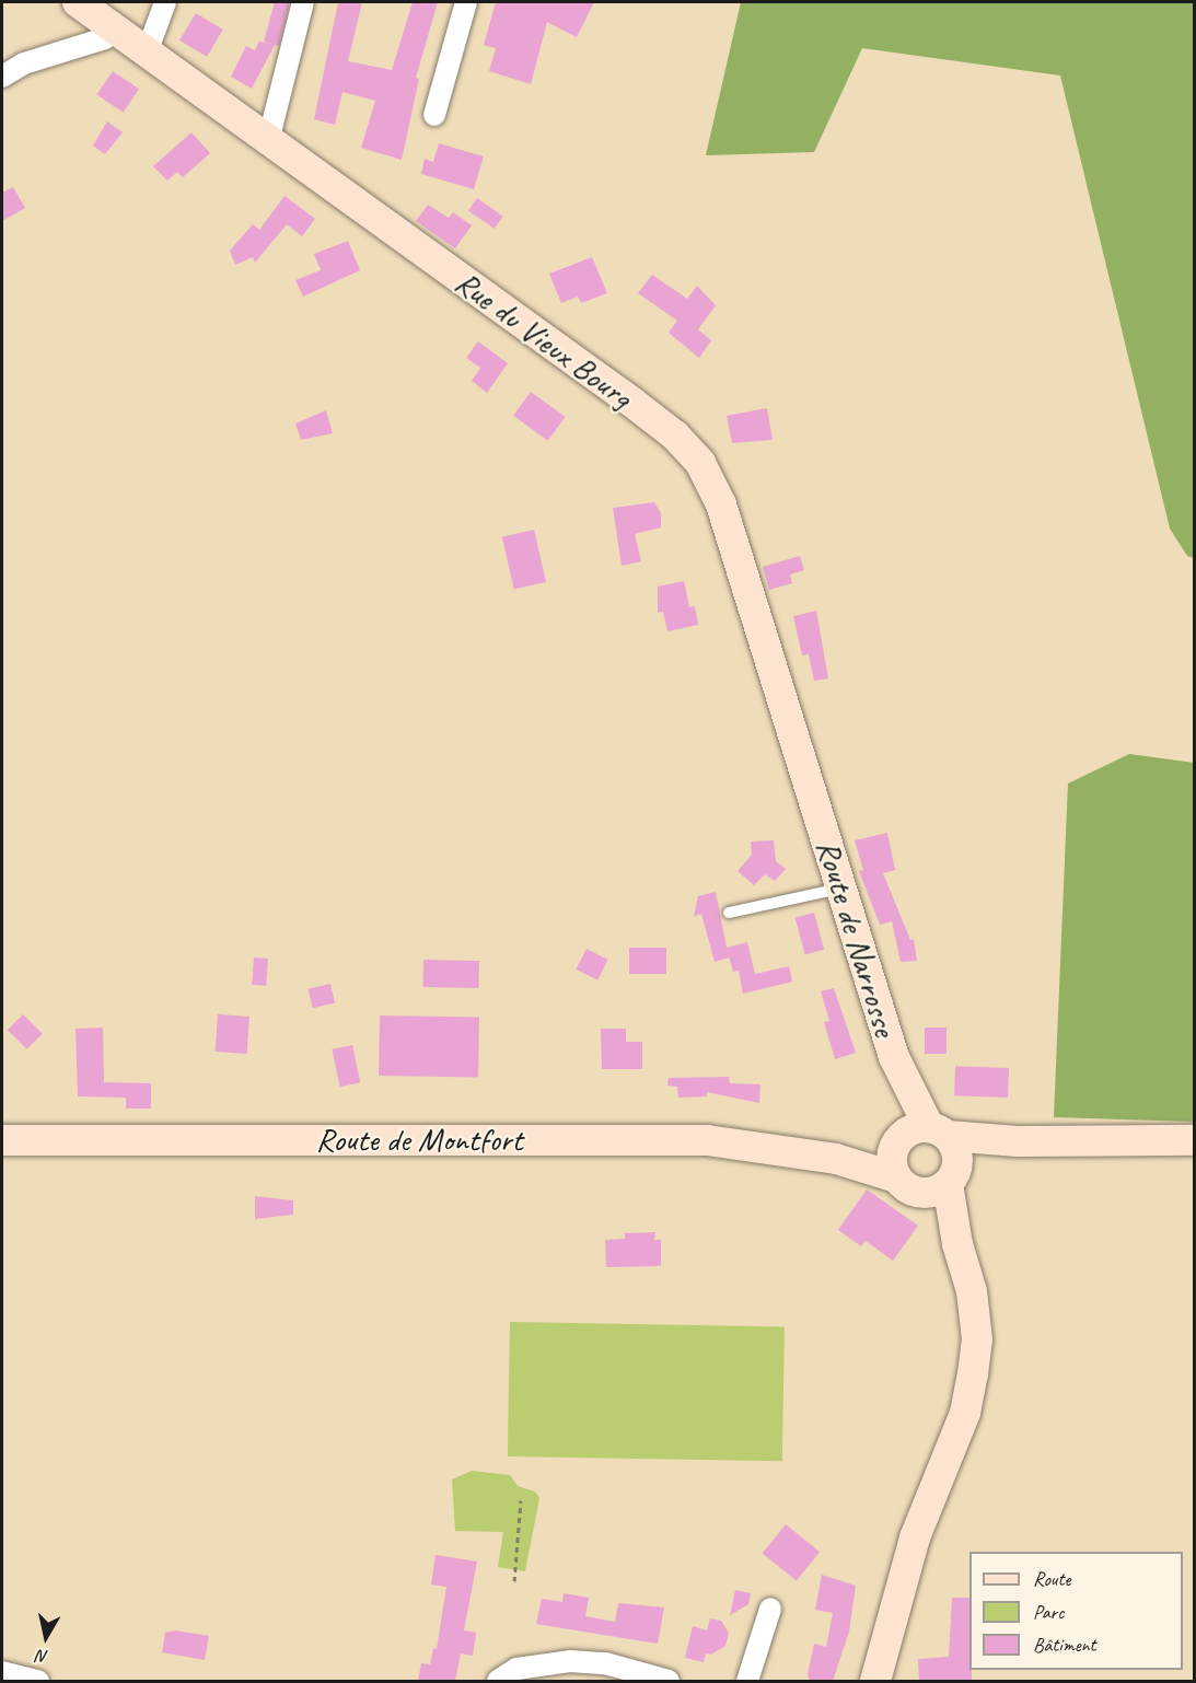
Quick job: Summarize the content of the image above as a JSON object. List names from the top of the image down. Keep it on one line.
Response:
{"streets":{"street":["Rue du Vieux Bourg","Route de Narrosse","Route de Montfort"]},"crossings":[["Rue du Vieux Bourg","Route de Narrosse"],["Route de Narrosse","Route de Montfort"]],"legend":["Route","Parc","Bâtiment"],"north":"bottom"}
